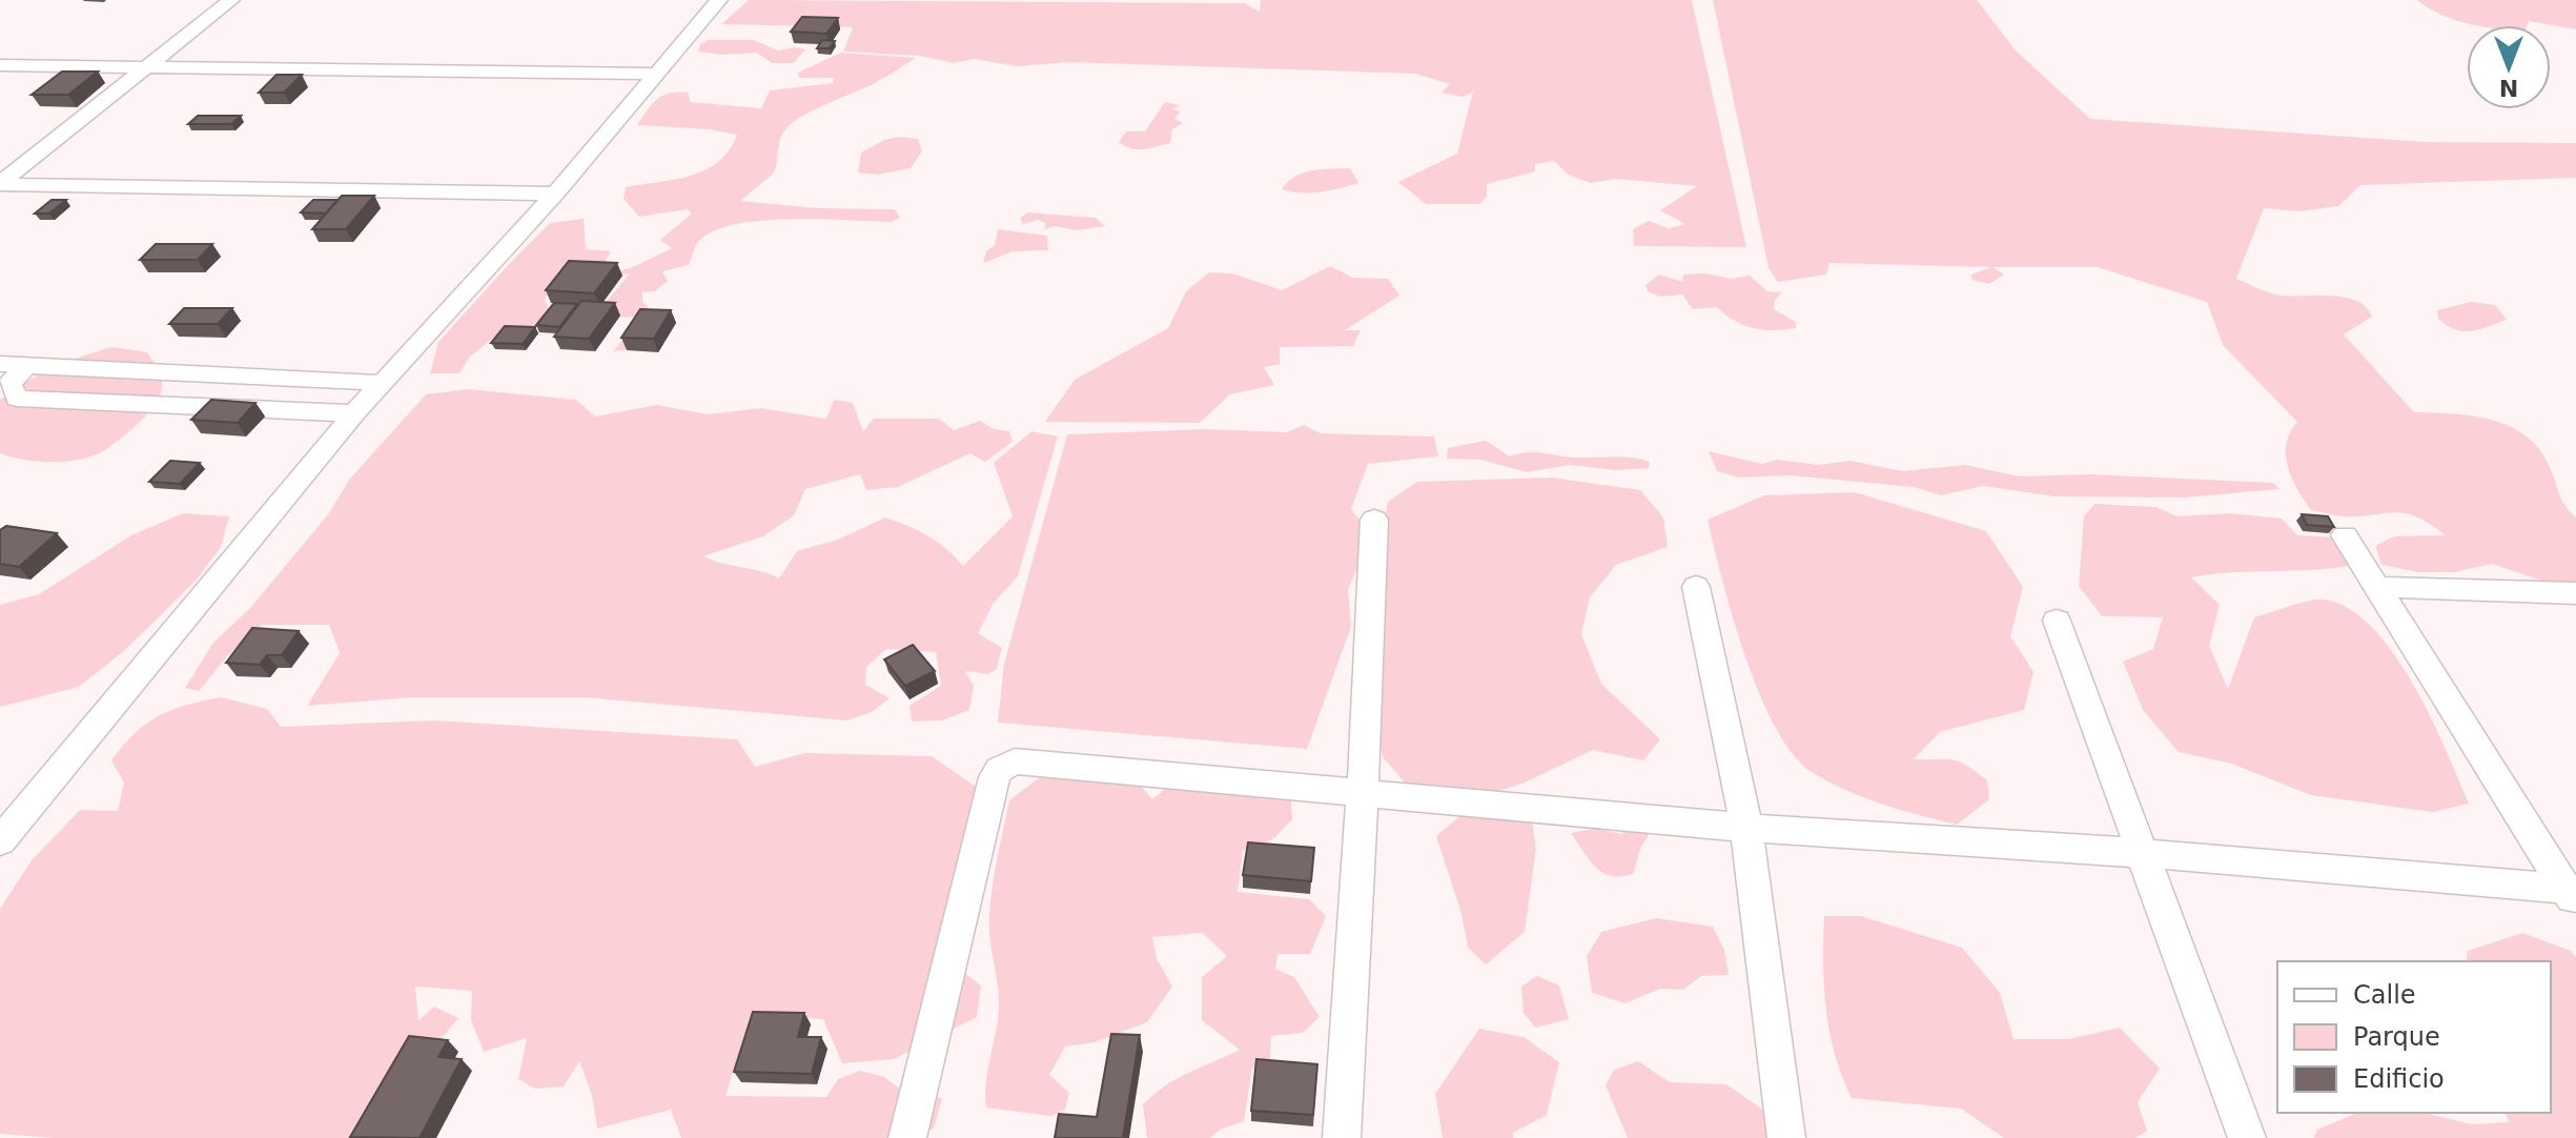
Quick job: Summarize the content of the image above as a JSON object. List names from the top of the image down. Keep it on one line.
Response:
{"legend":["Calle","Parque","Edificio"],"north":"bottom"}
